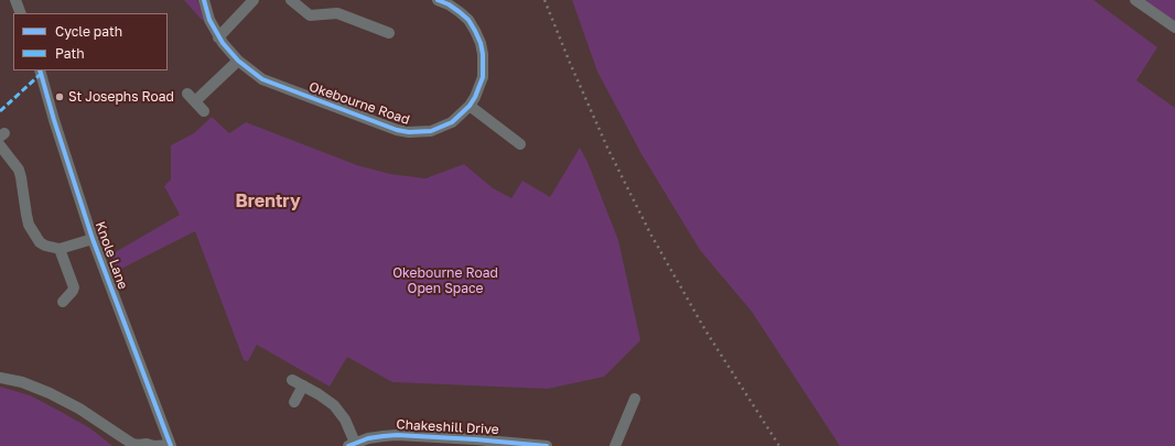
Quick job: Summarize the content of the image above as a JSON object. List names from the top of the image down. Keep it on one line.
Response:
{"streets":{"street":["Okebourne Road","Knole Lane","Chakeshill Drive"]},"districts":["Brentry"],"parks":["Okebourne Road Open Space"],"places":["St Josephs Road"],"legend":["Cycle path","Path"]}
